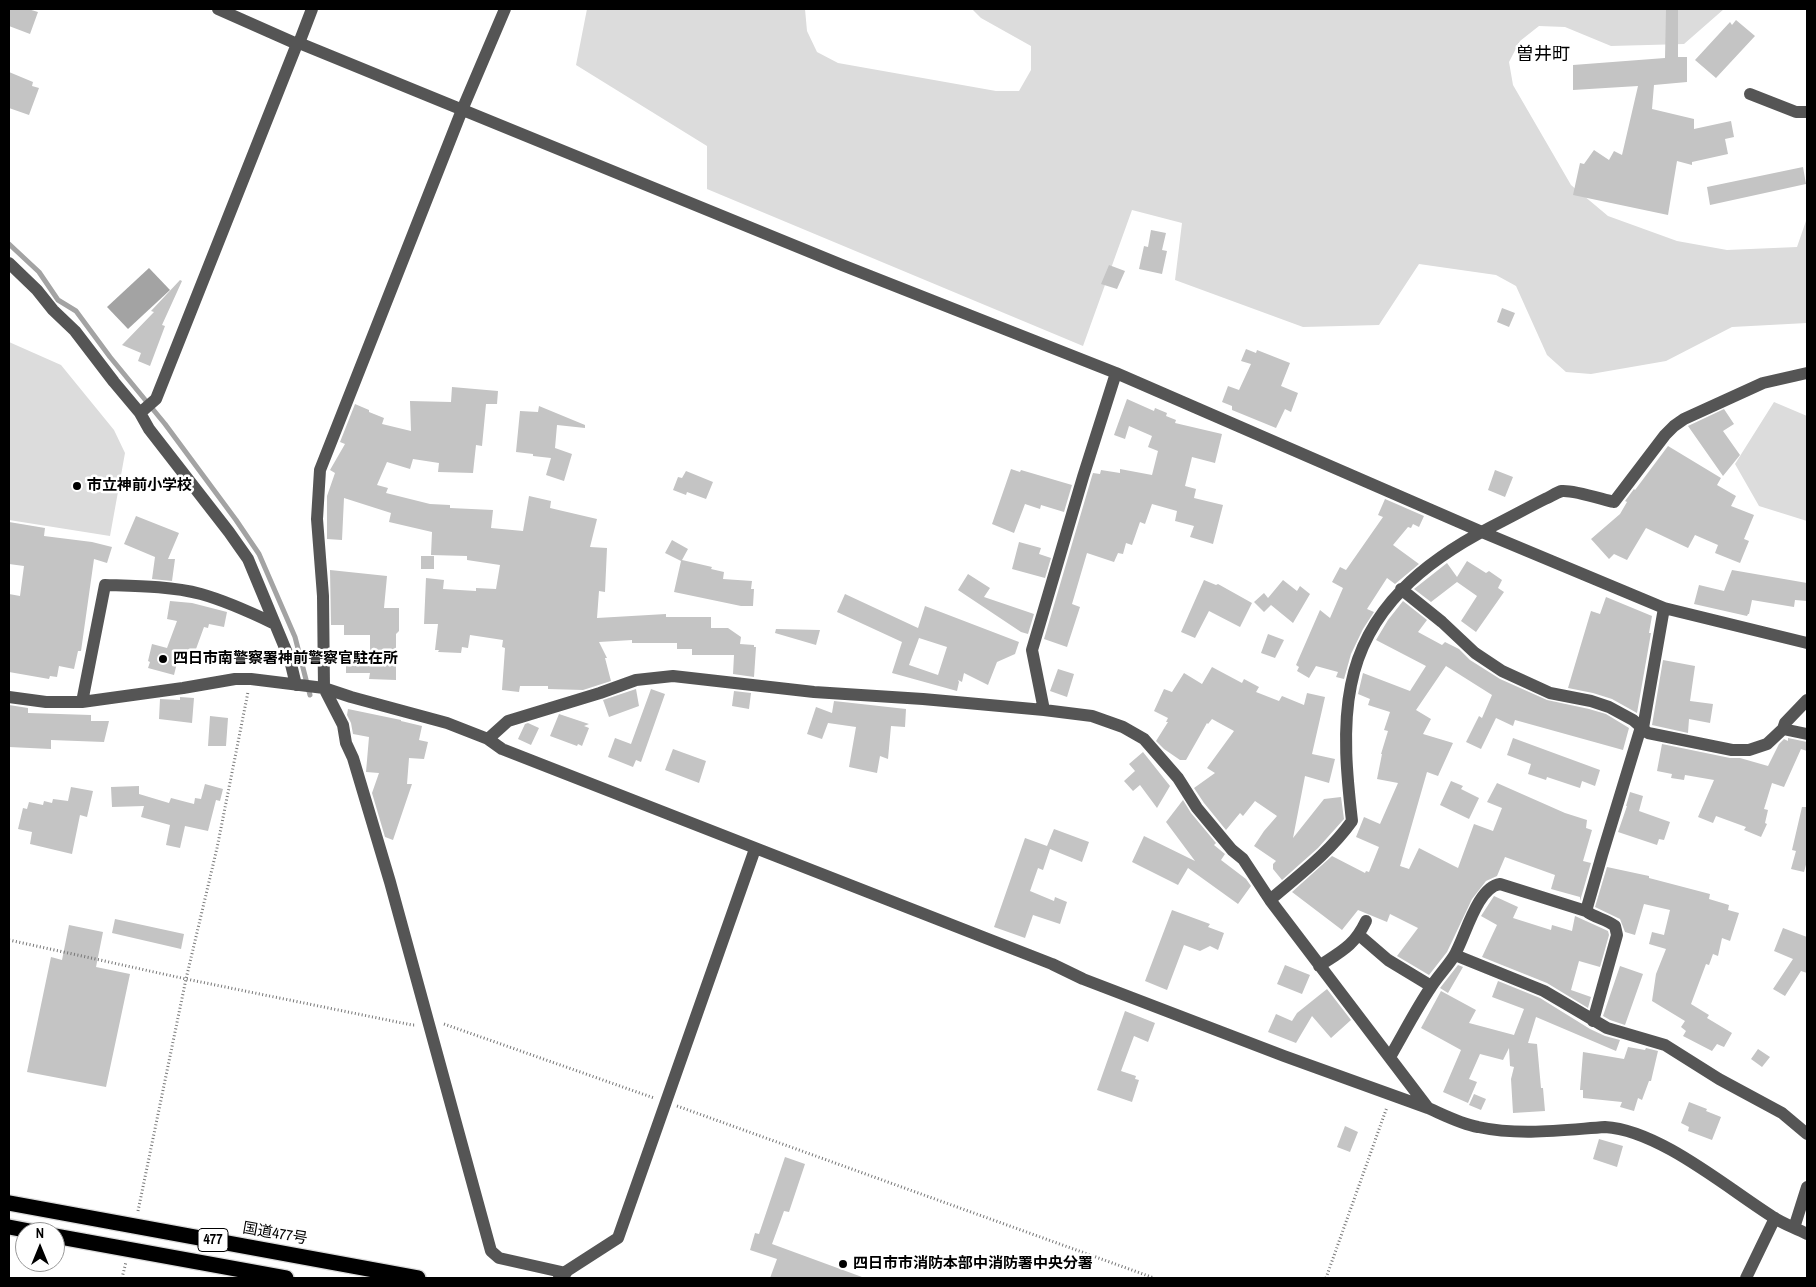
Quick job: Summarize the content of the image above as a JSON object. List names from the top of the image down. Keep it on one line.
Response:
{"streets":{"highway":["国道477号","477"]},"districts":["曽井町"],"places":["市立神前小学校","四日市南警察署神前警察官駐在所","四日市市消防本部中消防署中央分署"],"north":"top"}
